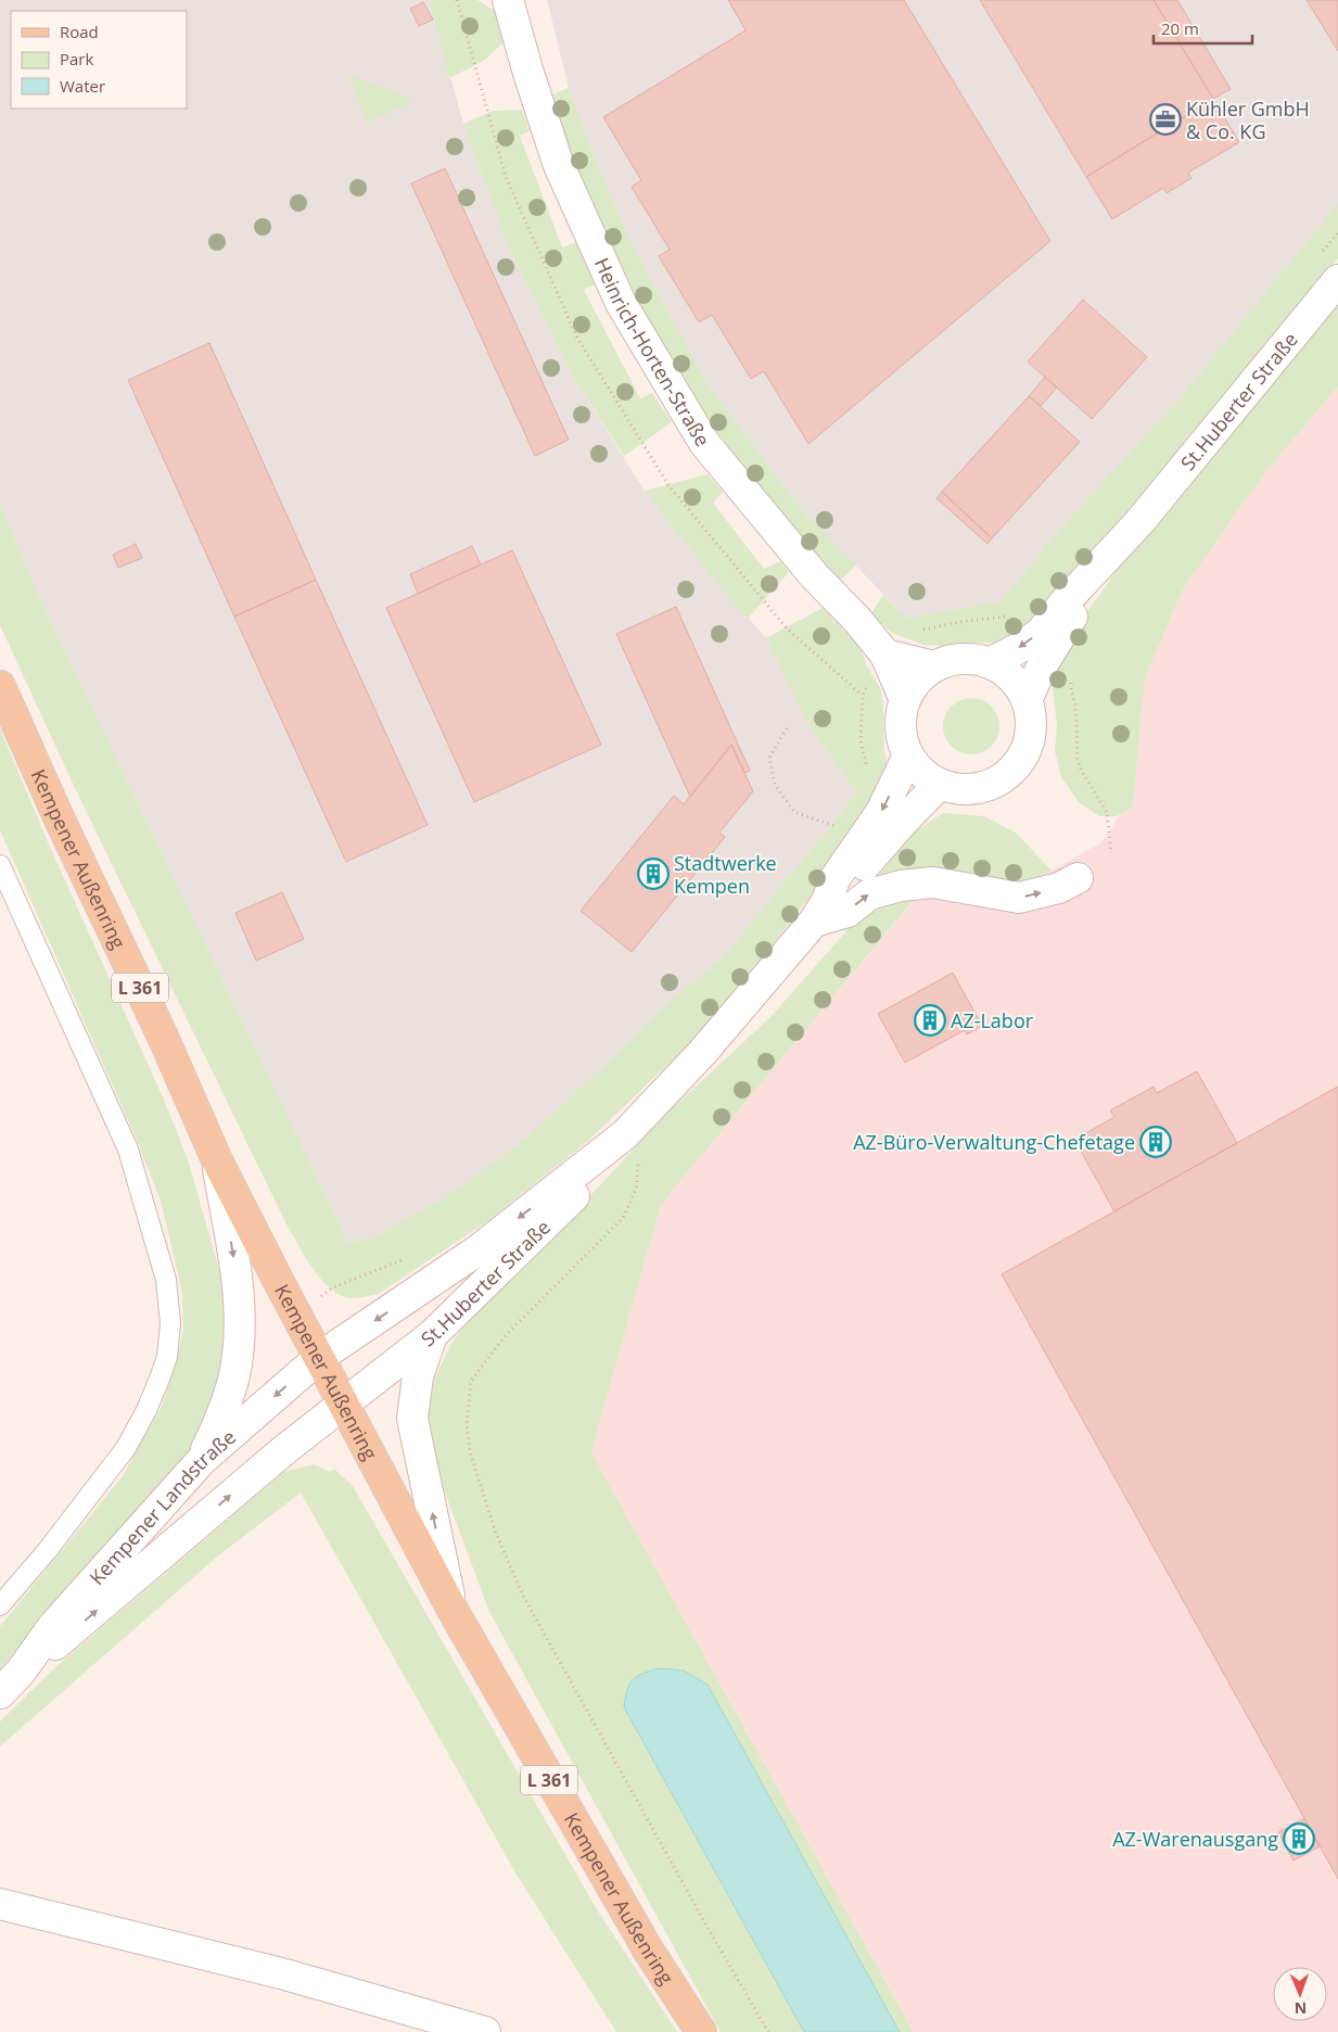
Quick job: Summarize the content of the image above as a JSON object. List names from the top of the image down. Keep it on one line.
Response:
{"streets":{"main road":["Kempener Außenring","L 361"],"street":["Heinrich-Horten-Straße","St.Huberter Straße","Kempener Landstraße"]},"crossings":[["Heinrich-Horten-Straße","St.Huberter Straße"],["St.Huberter Straße","Kempener Außenring"],["St.Huberter Straße","Kempener Landstraße"],["Kempener Außenring","Kempener Landstraße"]],"places":{"office":["Kühler GmbH & Co. KG"],"building":["Stadtwerke Kempen","AZ-Labor","AZ-Büro-Verwaltung-Chefetage","AZ-Warenausgang"]},"legend":["Road","Park","Water"],"scale_bar":"20 m","north":"bottom"}
